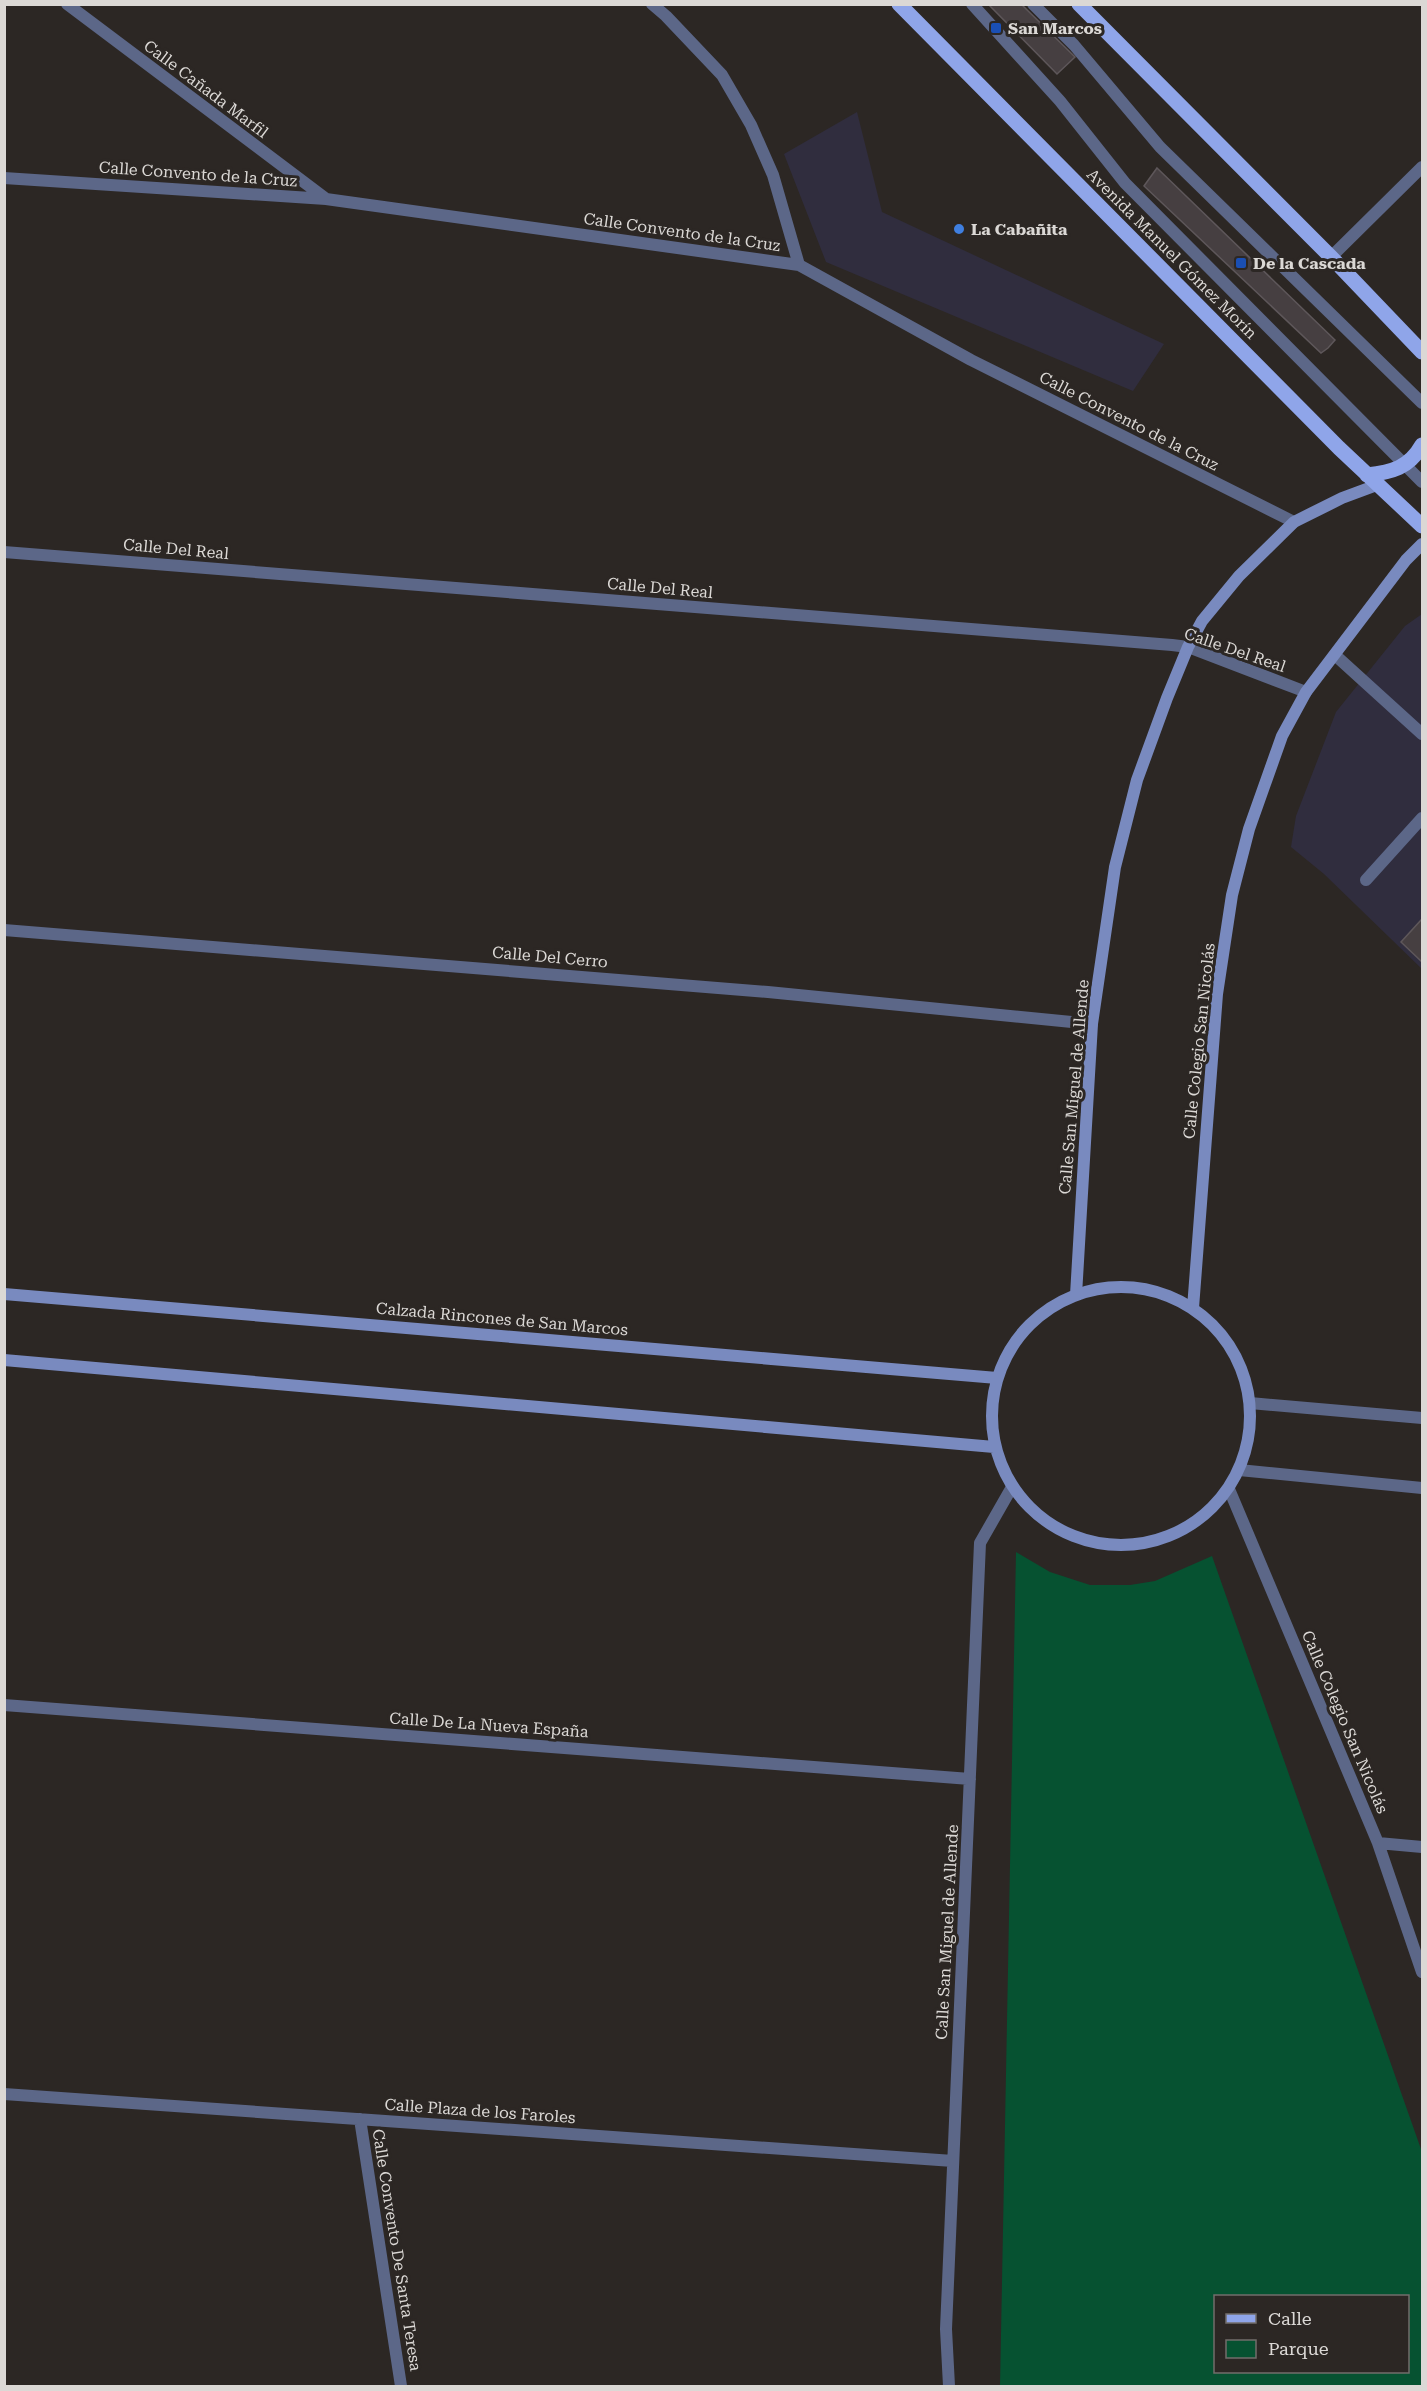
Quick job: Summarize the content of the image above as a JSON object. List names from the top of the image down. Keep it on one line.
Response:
{"streets":{"main road":["Avenida Manuel Gómez Morín"],"street":["Calle Cañada Marfil","Calle Convento de la Cruz","Calle Del Real","Calle Del Cerro","Calle Colegio San Nicolás","Calle San Miguel de Allende","Calzada Rincones de San Marcos","Calle De La Nueva España","Calle Plaza de los Faroles","Calle Convento De Santa Teresa"]},"crossings":[["Calle Cañada Marfil","Calle Convento de la Cruz"],["Calle Convento de la Cruz","Calle San Miguel de Allende"],["Avenida Manuel Gómez Morín","Calle San Miguel de Allende"],["Calle Del Real","Calle Colegio San Nicolás"],["Calle Del Real","Calle San Miguel de Allende"],["Calle Del Cerro","Calle San Miguel de Allende"],["Calle San Miguel de Allende","Calle De La Nueva España"],["Calle San Miguel de Allende","Calle Plaza de los Faroles"],["Calle Plaza de los Faroles","Calle Convento De Santa Teresa"]],"places":{"transit":["San Marcos","De la Cascada"],"other":["La Cabañita"]},"legend":["Calle","Parque"]}
